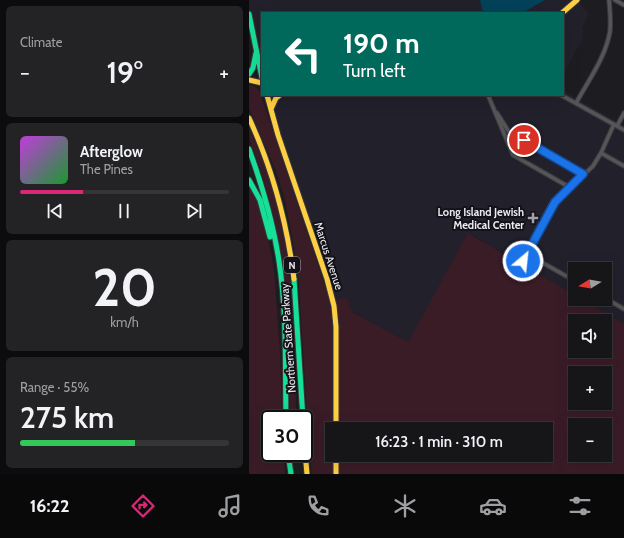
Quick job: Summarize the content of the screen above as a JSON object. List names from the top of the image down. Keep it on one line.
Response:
{"streets":{"main road":["Marcus Avenue","N","Northern State Parkway"]},"places":{"health":["Long Island Jewish Medical Center"]},"north":"left","page":{"tile":["Climate",["20","km/h"],["Range · 55%","275 km"]],"turn":["190 m","Turn left"],"heat":["−","19°","+"],"song":["Afterglow","The Pines"],"map_buttons":["+","−"],"limit":"30","trip":"16:23 · 1 min · 310 m","tabs":"16:22"}}
